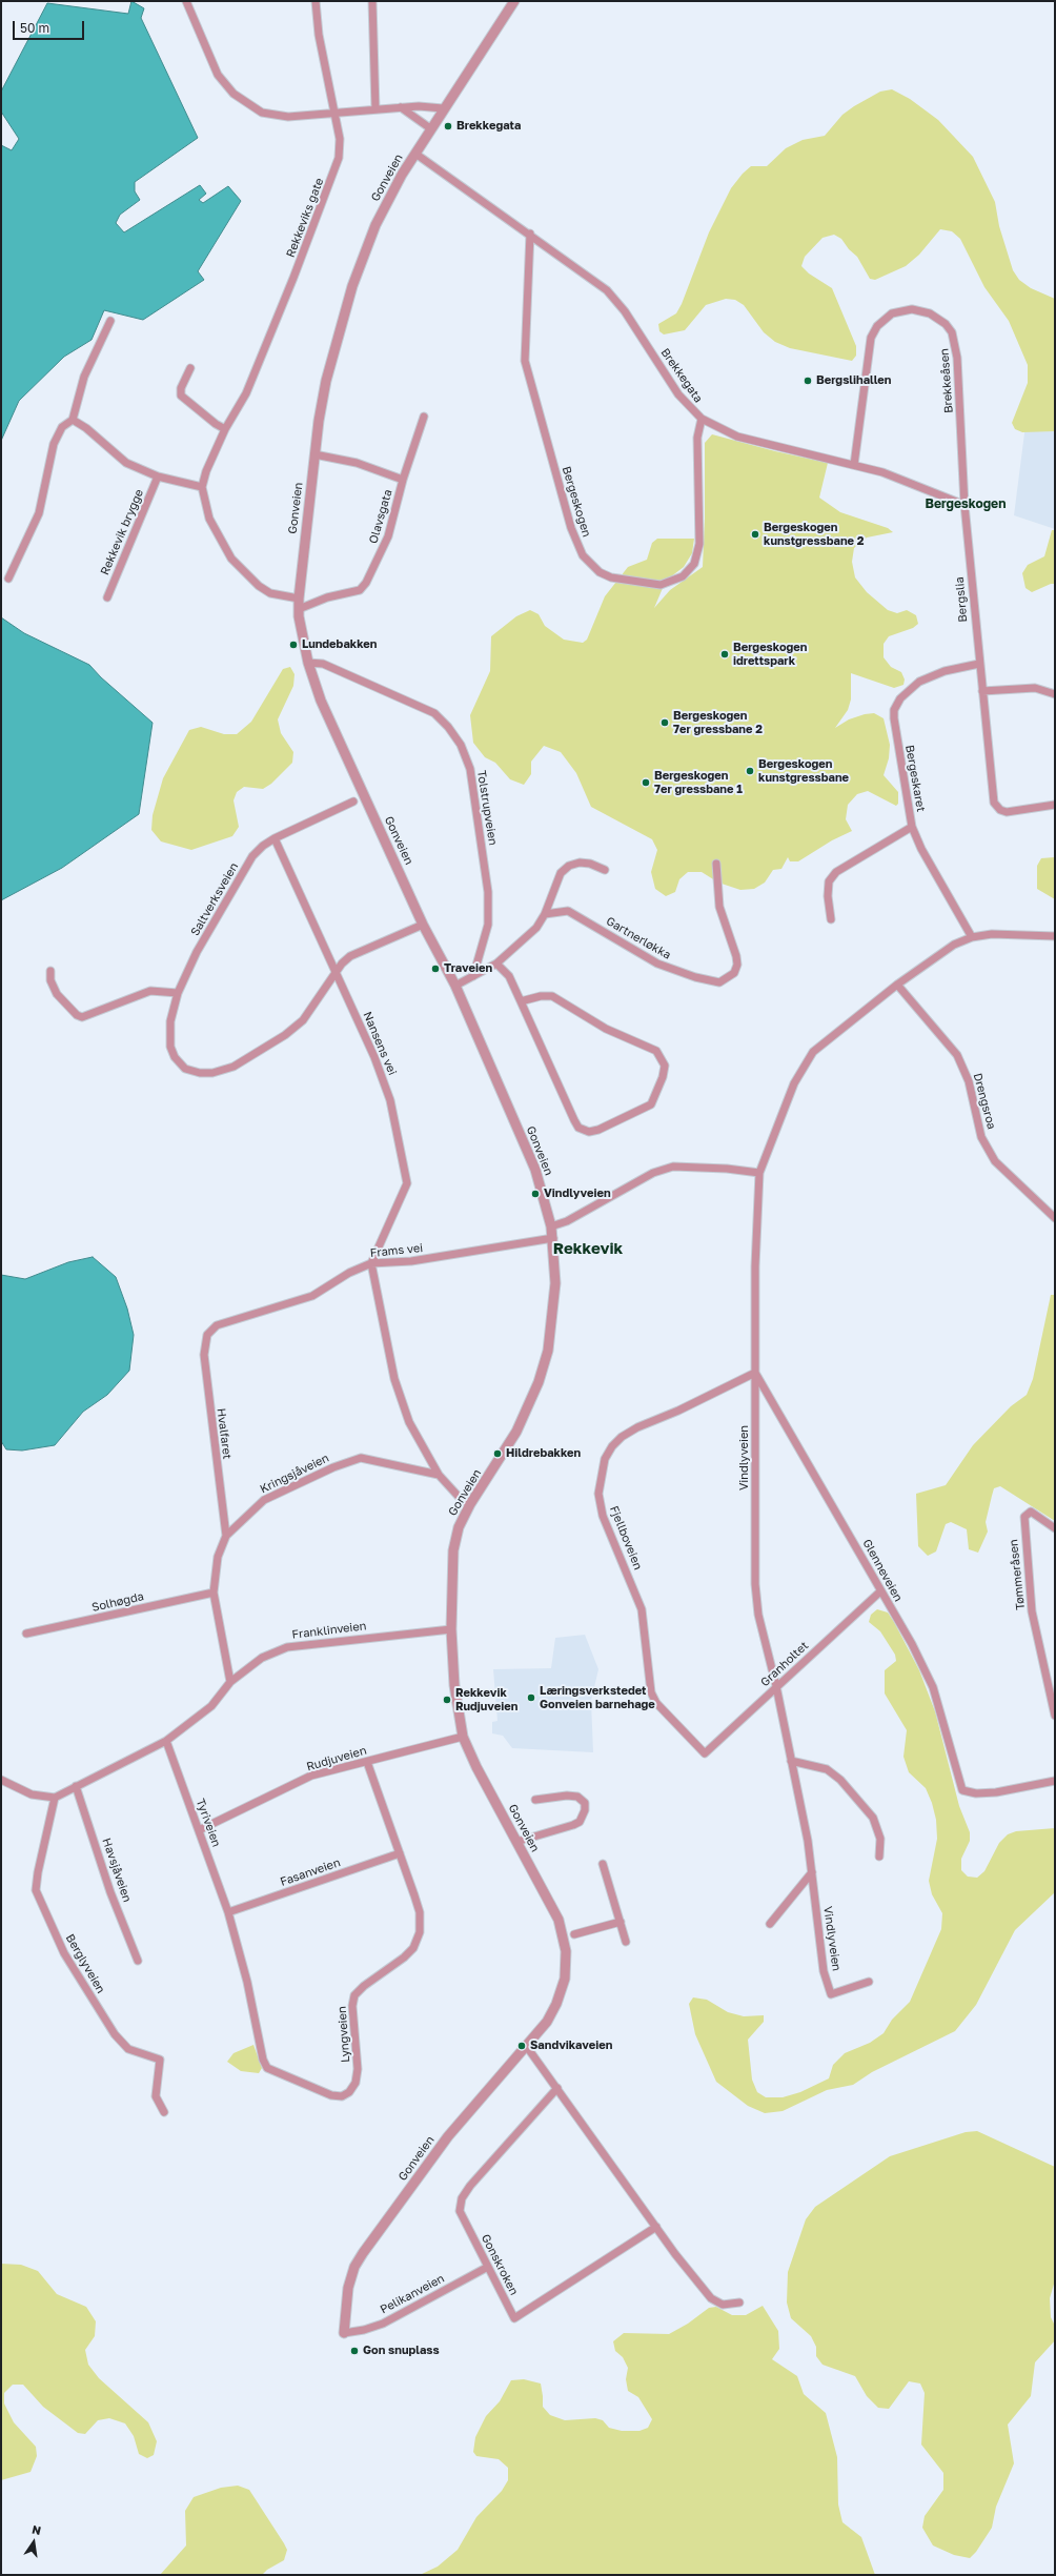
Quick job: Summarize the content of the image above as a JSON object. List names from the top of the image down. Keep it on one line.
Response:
{"streets":{"street":["Gonveien","Rekkeviks gate","Brekkegata","Brekkeåsen","Bergeskogen","Olavsgata","Rekkevik brygge","Bergslia","Bergeskaret","Tolstrupveien","Saltverksveien","Gartnerløkka","Nansens vei","Drengsroa","Frams vei","Hvalfaret","Vindlyveien","Kringsjåveien","Fjellboveien","Glenneveien","Tømmeråsen","Solhøgda","Franklinveien","Granholtet","Rudjuveien","Tyriveien","Havsjåveien","Fasanveien","Berglyveien","Lyngveien","Gonskroken","Pelikanveien"]},"crossings":[["Gonveien","Brekkegata"],["Gonveien","Olavsgata"],["Gonveien","Tolstrupveien"],["Gonveien","Frams vei"],["Gonveien","Franklinveien"],["Gonveien","Rudjuveien"],["Gonveien","Pelikanveien"],["Brekkegata","Brekkeåsen"],["Brekkegata","Bergeskogen"],["Brekkegata","Bergslia"],["Brekkeåsen","Bergslia"],["Bergslia","Bergeskaret"],["Saltverksveien","Nansens vei"],["Nansens vei","Frams vei"],["Frams vei","Hvalfaret"],["Hvalfaret","Kringsjåveien"],["Vindlyveien","Fjellboveien"],["Vindlyveien","Glenneveien"],["Vindlyveien","Granholtet"],["Kringsjåveien","Solhøgda"],["Kringsjåveien","Franklinveien"],["Fjellboveien","Glenneveien"],["Fjellboveien","Granholtet"],["Glenneveien","Granholtet"],["Franklinveien","Tyriveien"],["Franklinveien","Havsjåveien"],["Franklinveien","Berglyveien"],["Rudjuveien","Tyriveien"],["Rudjuveien","Lyngveien"],["Tyriveien","Fasanveien"],["Tyriveien","Lyngveien"],["Fasanveien","Lyngveien"],["Gonskroken","Pelikanveien"]],"districts":["Bergeskogen","Rekkevik"],"places":["Brekkegata","Bergslihallen","Bergeskogen kunstgressbane 2","Lundebakken","Bergeskogen idrettspark","Bergeskogen 7er gressbane 2","Bergeskogen kunstgressbane","Bergeskogen 7er gressbane 1","Traveien","Vindlyveien","Hildrebakken","Læringsverkstedet Gonveien barnehage","Rekkevik Rudjuveien","Sandvikaveien","Gon snuplass"],"scale_bar":"50 m","north":"top"}
